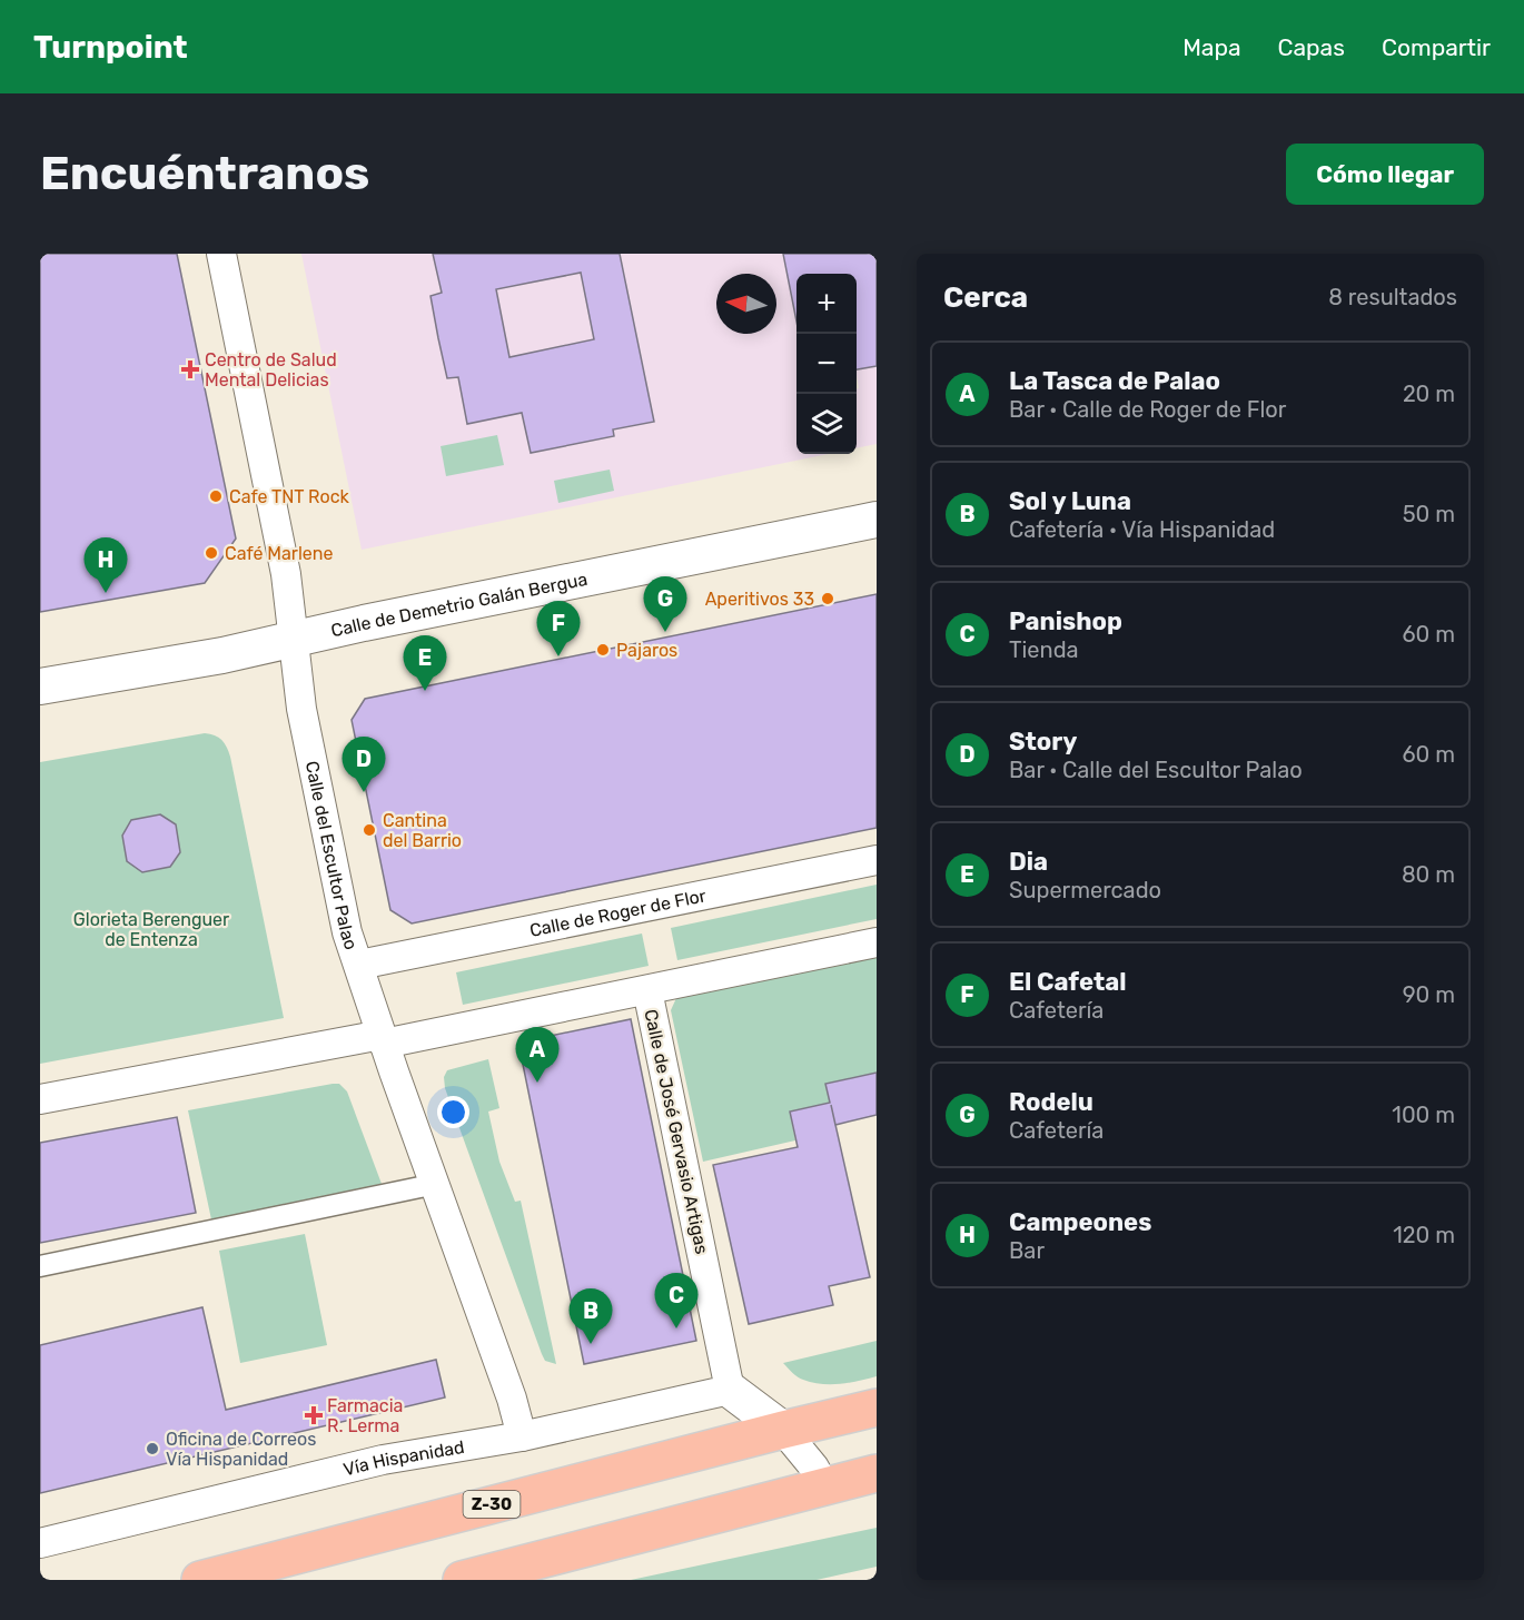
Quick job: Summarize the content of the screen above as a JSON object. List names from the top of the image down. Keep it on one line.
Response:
{"streets":{"highway":["Z-30"],"street":["Calle de Demetrio Galán Bergua","Calle del Escultor Palao","Calle de Roger de Flor","Calle de José Gervasio Artigas","Vía Hispanidad"]},"crossings":[["Calle de Demetrio Galán Bergua","Calle del Escultor Palao"],["Calle del Escultor Palao","Calle de Roger de Flor"],["Calle del Escultor Palao","Vía Hispanidad"],["Calle de José Gervasio Artigas","Vía Hispanidad"]],"parks":["Glorieta Berenguer de Entenza"],"places":{"health":["Centro de Salud Mental Delicias","Farmacia R. Lerma"],"other":["Cafe TNT Rock","Café Marlene","Aperitivos 33","Pajaros","Cantina del Barrio","Oficina de Correos Vía Hispanidad"]},"north":"left","page":{"header":"Turnpoint","nav":["Mapa","Capas","Compartir"],"buttons":"Cómo llegar","title":"Encuéntranos","heading":["Cerca","8 resultados"],"map_buttons":["+","−"],"list":[{"mark":"A","name":"La Tasca de Palao","note":"Bar · Calle de Roger de Flor","value":"20 m"},{"mark":"B","name":"Sol y Luna","note":"Cafetería · Vía Hispanidad","value":"50 m"},{"mark":"C","name":"Panishop","note":"Tienda","value":"60 m"},{"mark":"D","name":"Story","note":"Bar · Calle del Escultor Palao","value":"60 m"},{"mark":"E","name":"Dia","note":"Supermercado","value":"80 m"},{"mark":"F","name":"El Cafetal","note":"Cafetería","value":"90 m"},{"mark":"G","name":"Rodelu","note":"Cafetería","value":"100 m"},{"mark":"H","name":"Campeones","note":"Bar","value":"120 m"}],"pins":["H","G","F","E","D","A","C","B"]}}
